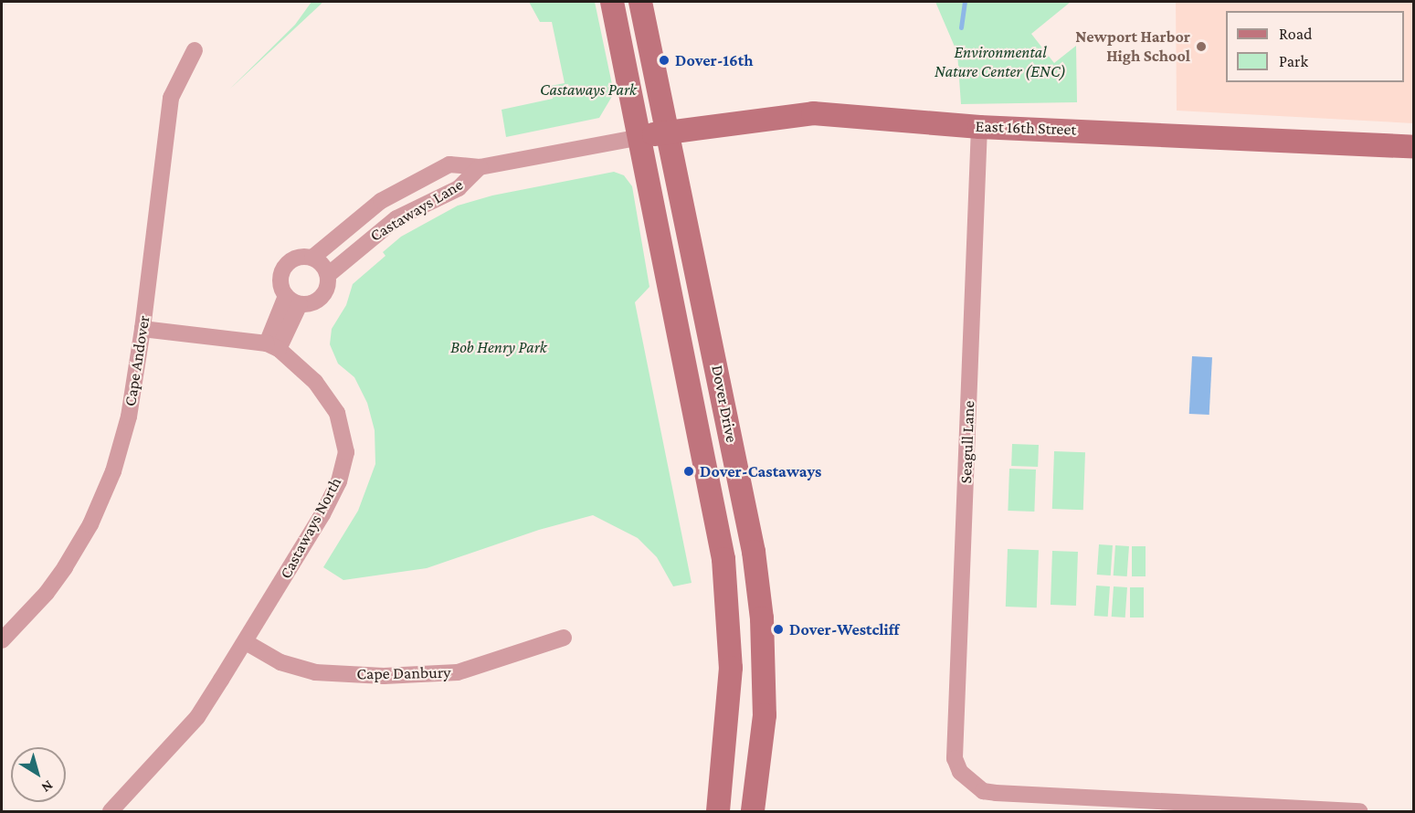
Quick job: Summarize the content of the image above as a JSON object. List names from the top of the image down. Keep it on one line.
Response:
{"streets":{"street":["East 16th Street","Castaways Lane","Cape Andover","Dover Drive","Seagull Lane","Castaways North","Cape Danbury"]},"crossings":[["East 16th Street","Castaways Lane"],["East 16th Street","Dover Drive"],["East 16th Street","Seagull Lane"],["Castaways Lane","Dover Drive"],["Castaways Lane","Castaways North"],["Castaways North","Cape Danbury"]],"parks":["Environmental Nature Center (ENC)","Castaways Park","Bob Henry Park"],"places":["Newport Harbor High School","Dover-16th","Dover-Castaways","Dover-Westcliff"],"legend":["Road","Park"],"north":"bottom right"}
